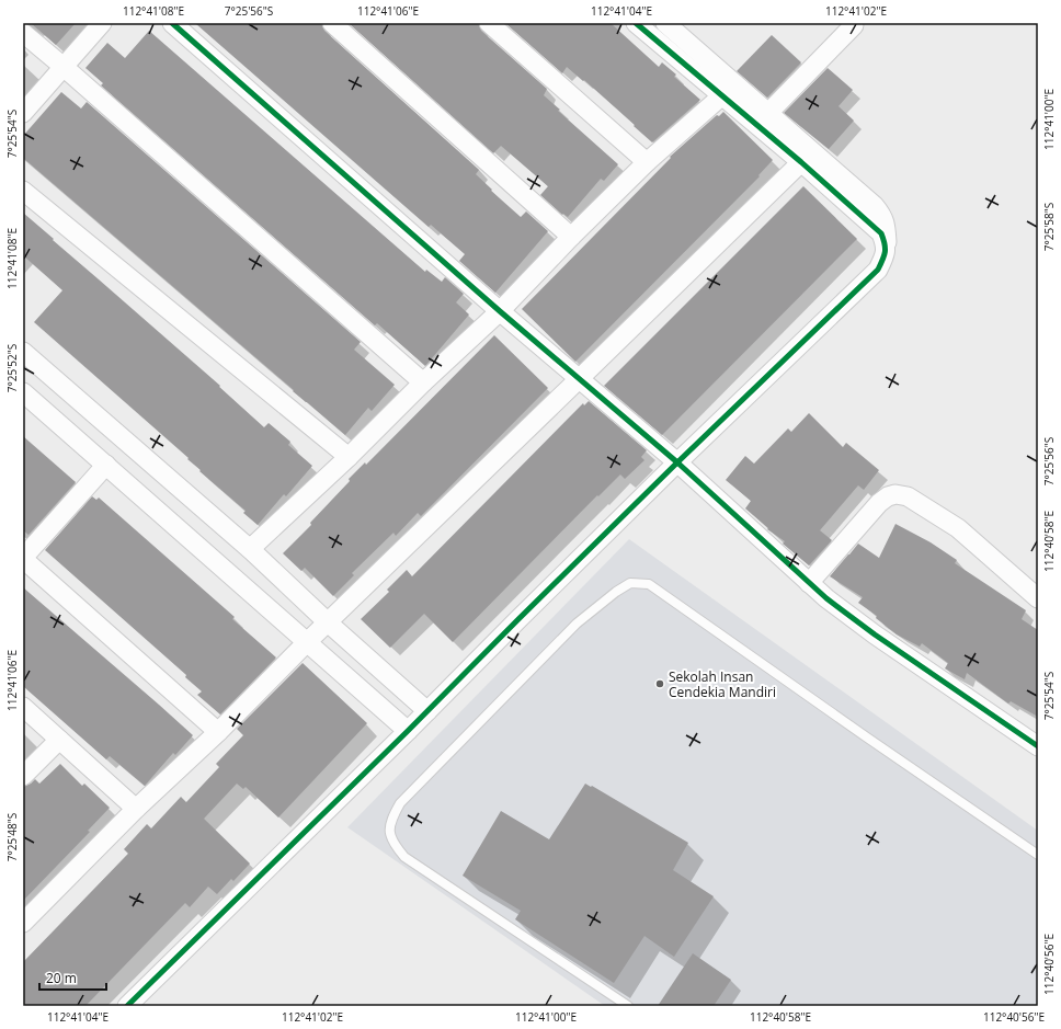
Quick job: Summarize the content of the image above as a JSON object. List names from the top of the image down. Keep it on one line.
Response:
{"places":["Sekolah Insan Cendekia Mandiri"],"scale_bar":"20 m","coordinates":["112°41'08\"E","7°25'56\"S","112°41'06\"E","112°41'04\"E","112°41'02\"E","112°41'00\"E","7°25'54\"S","7°25'58\"S","7°25'52\"S","112°40'58\"E","7°25'48\"S","112°40'56\"E"]}
